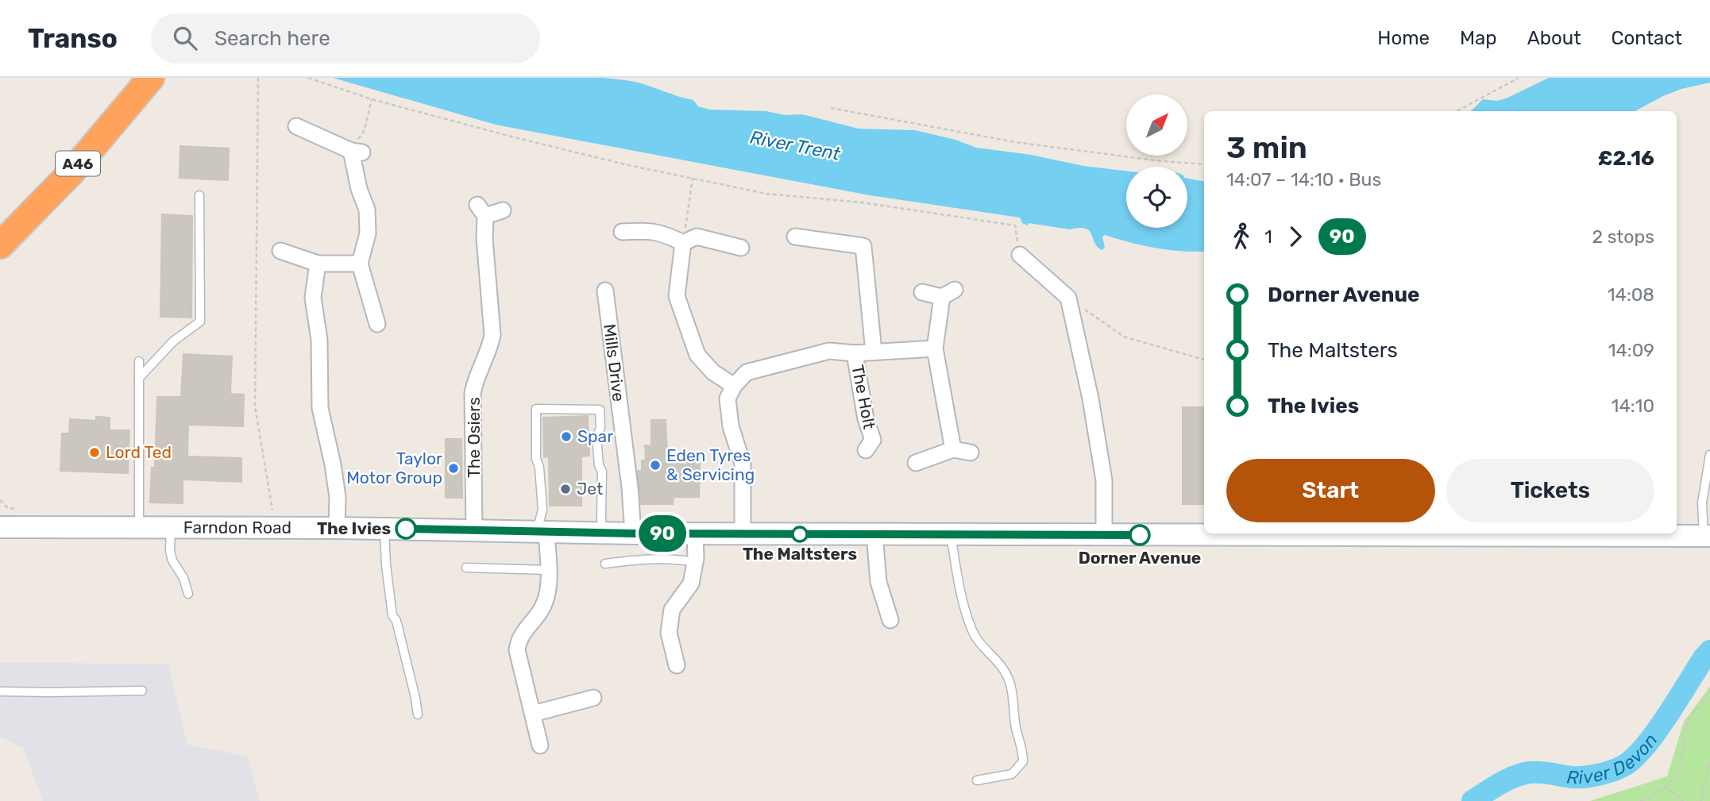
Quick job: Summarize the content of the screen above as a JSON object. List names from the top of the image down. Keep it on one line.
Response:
{"streets":{"highway":["A46"],"main road":["Farndon Road"],"street":["Mills Drive","The Holt","The Osiers"]},"crossings":[["Mills Drive","Farndon Road"],["The Osiers","Farndon Road"]],"water":["River Trent","River Devon"],"places":["Spar","Lord Ted","Eden Tyres & Servicing","Taylor Motor Group","Jet","The Ivies","The Maltsters","Dorner Avenue"],"lines":["bus line 90"],"north":"top right","page":{"header":"Transo","search":"Search here","nav":["Home","Map","About","Contact"],"on_map":"90","heading":["3 min","14:07 – 14:10 · Bus","£2.16"],"legs":["1","90","2 stops"],"list":[{"name":"Dorner Avenue","value":"14:08"},{"name":"The Maltsters","value":"14:09"},{"name":"The Ivies","value":"14:10"}],"buttons":["Start","Tickets"]}}
